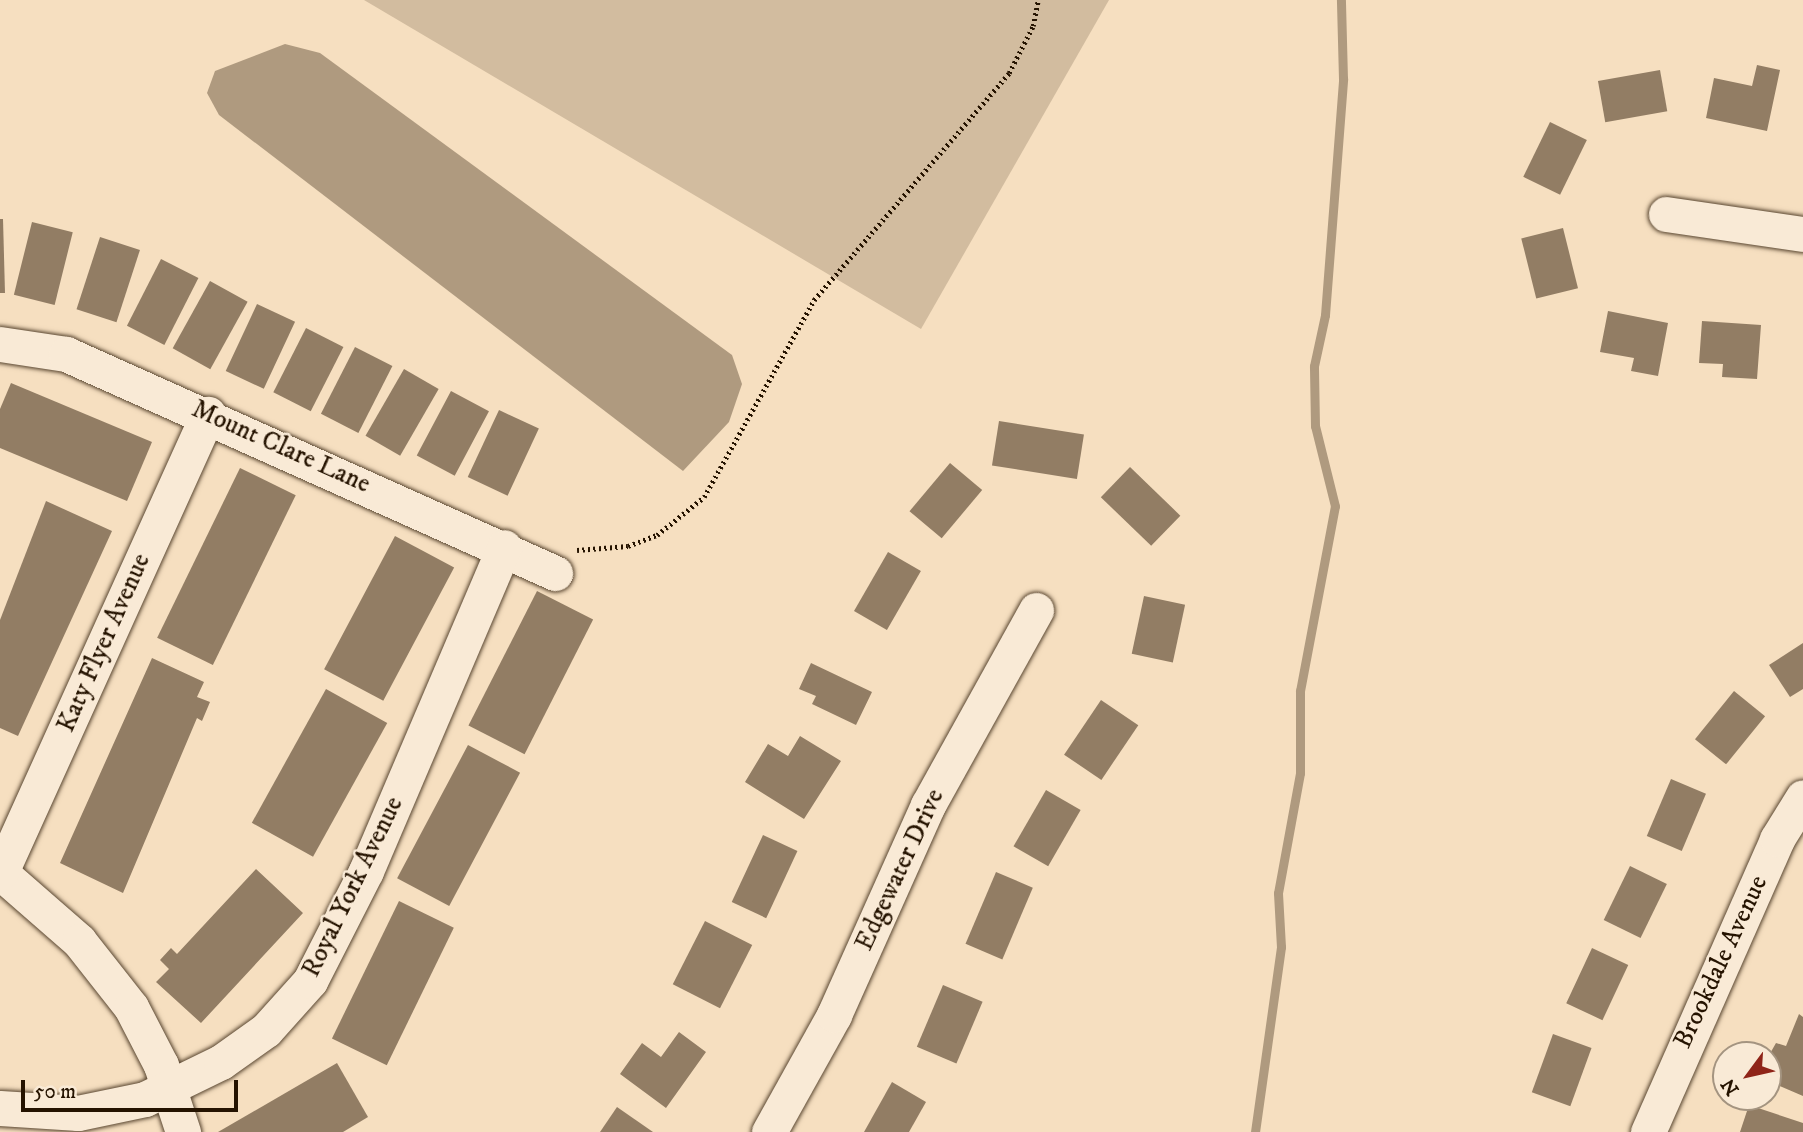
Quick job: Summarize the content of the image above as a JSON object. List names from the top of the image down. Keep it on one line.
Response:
{"streets":{"street":["Mount Clare Lane","Katy Flyer Avenue","Edgewater Drive","Royal York Avenue","Brookdale Avenue"]},"crossings":[["Mount Clare Lane","Katy Flyer Avenue"],["Mount Clare Lane","Royal York Avenue"]],"scale_bar":"50 m","north":"bottom left"}
